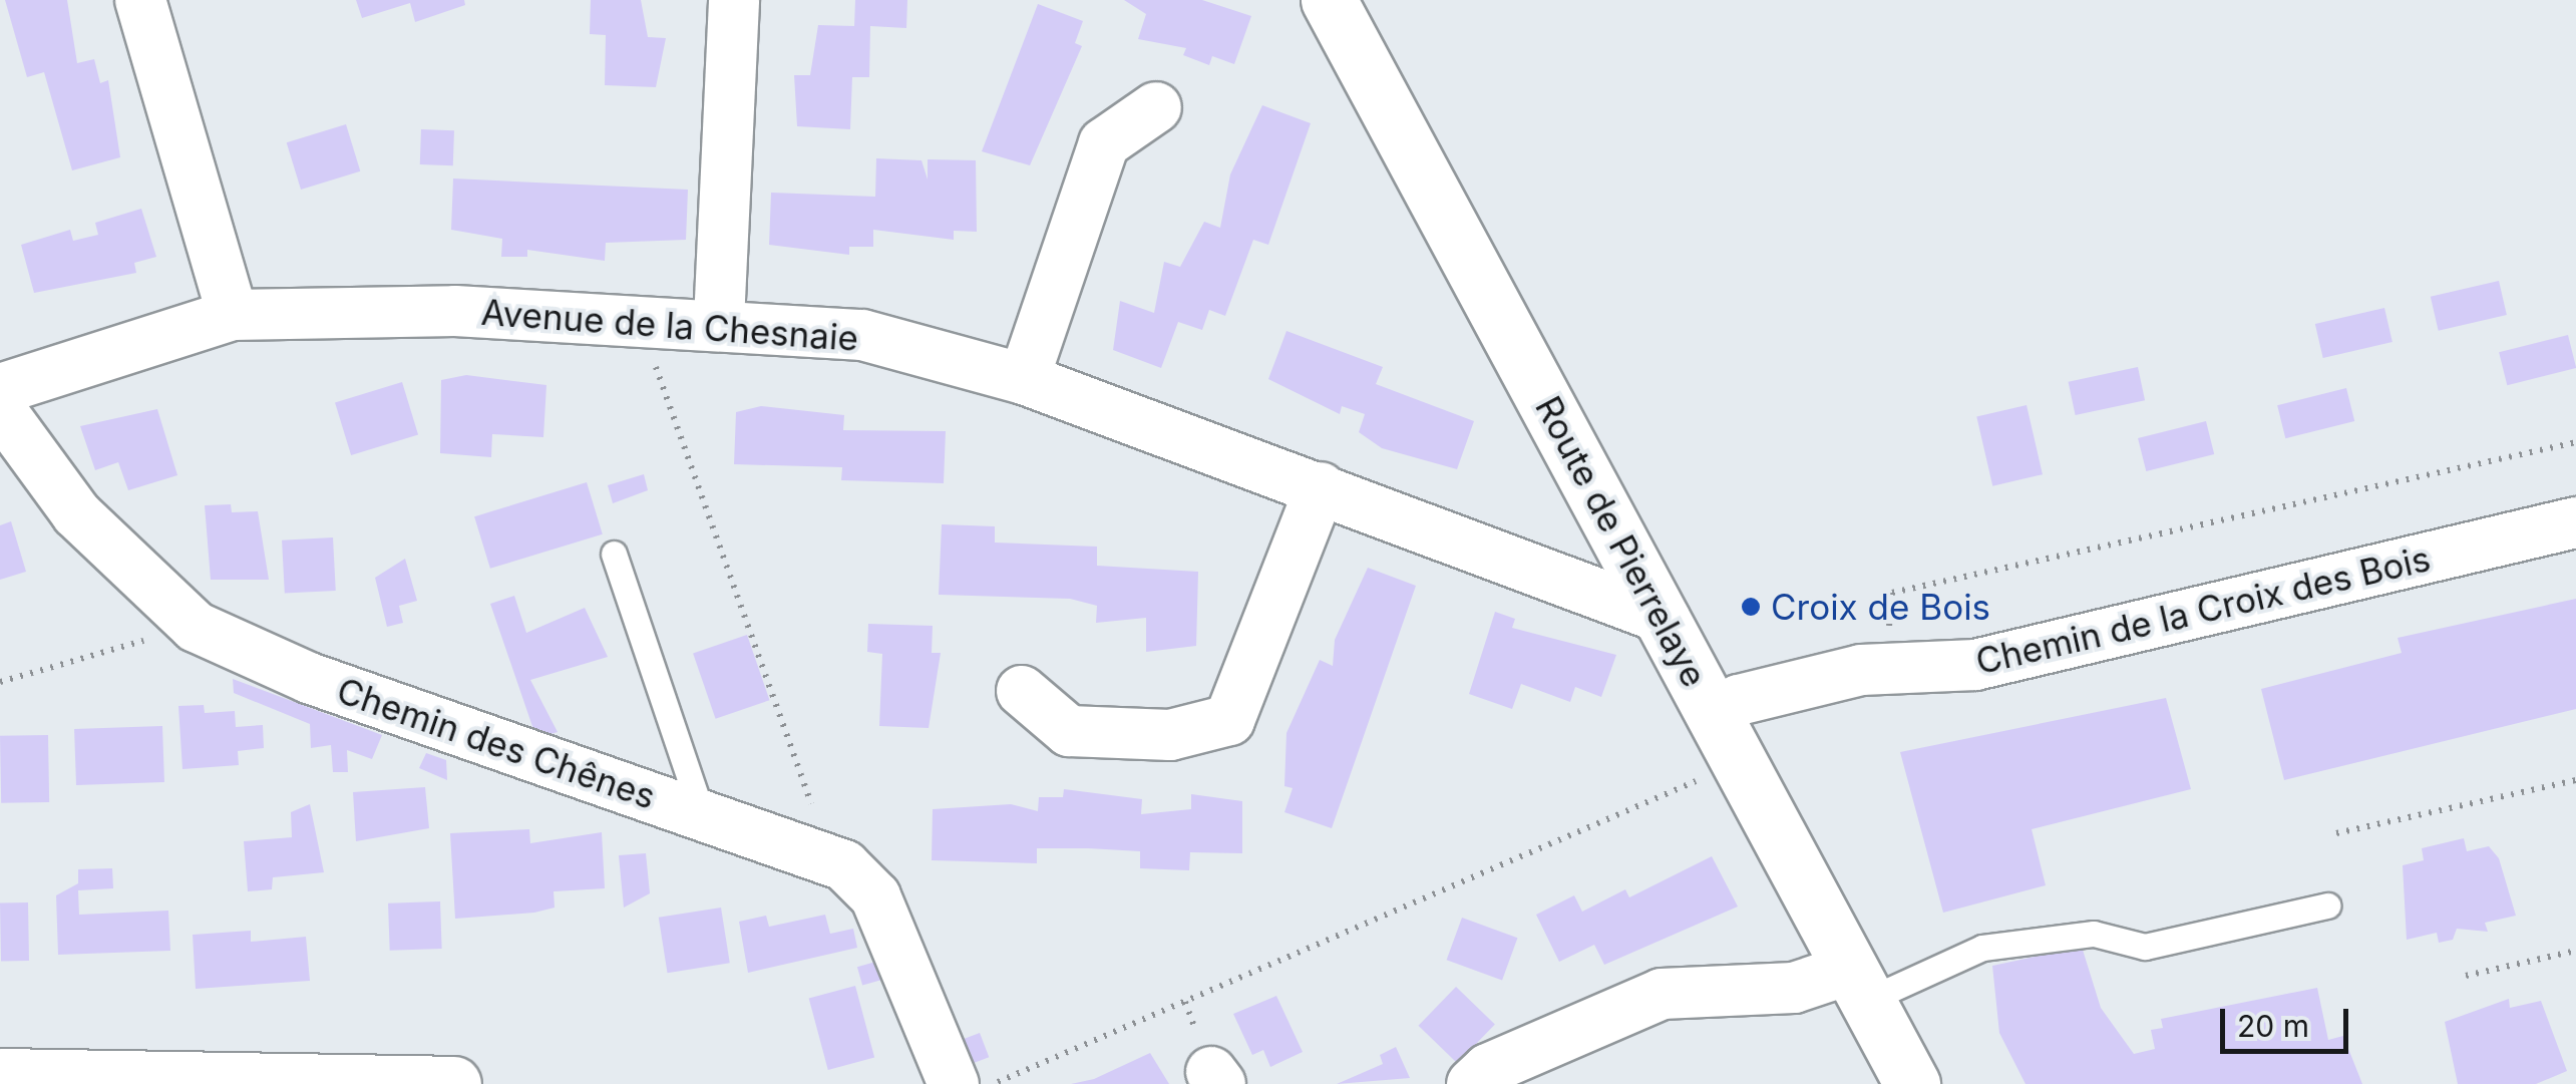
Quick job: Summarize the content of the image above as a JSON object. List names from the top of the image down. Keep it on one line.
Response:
{"streets":{"street":["Avenue de la Chesnaie","Route de Pierrelaye","Chemin de la Croix des Bois","Chemin des Chênes"]},"crossings":[["Avenue de la Chesnaie","Route de Pierrelaye"],["Route de Pierrelaye","Chemin de la Croix des Bois"]],"places":["Croix de Bois"],"scale_bar":"20 m"}
